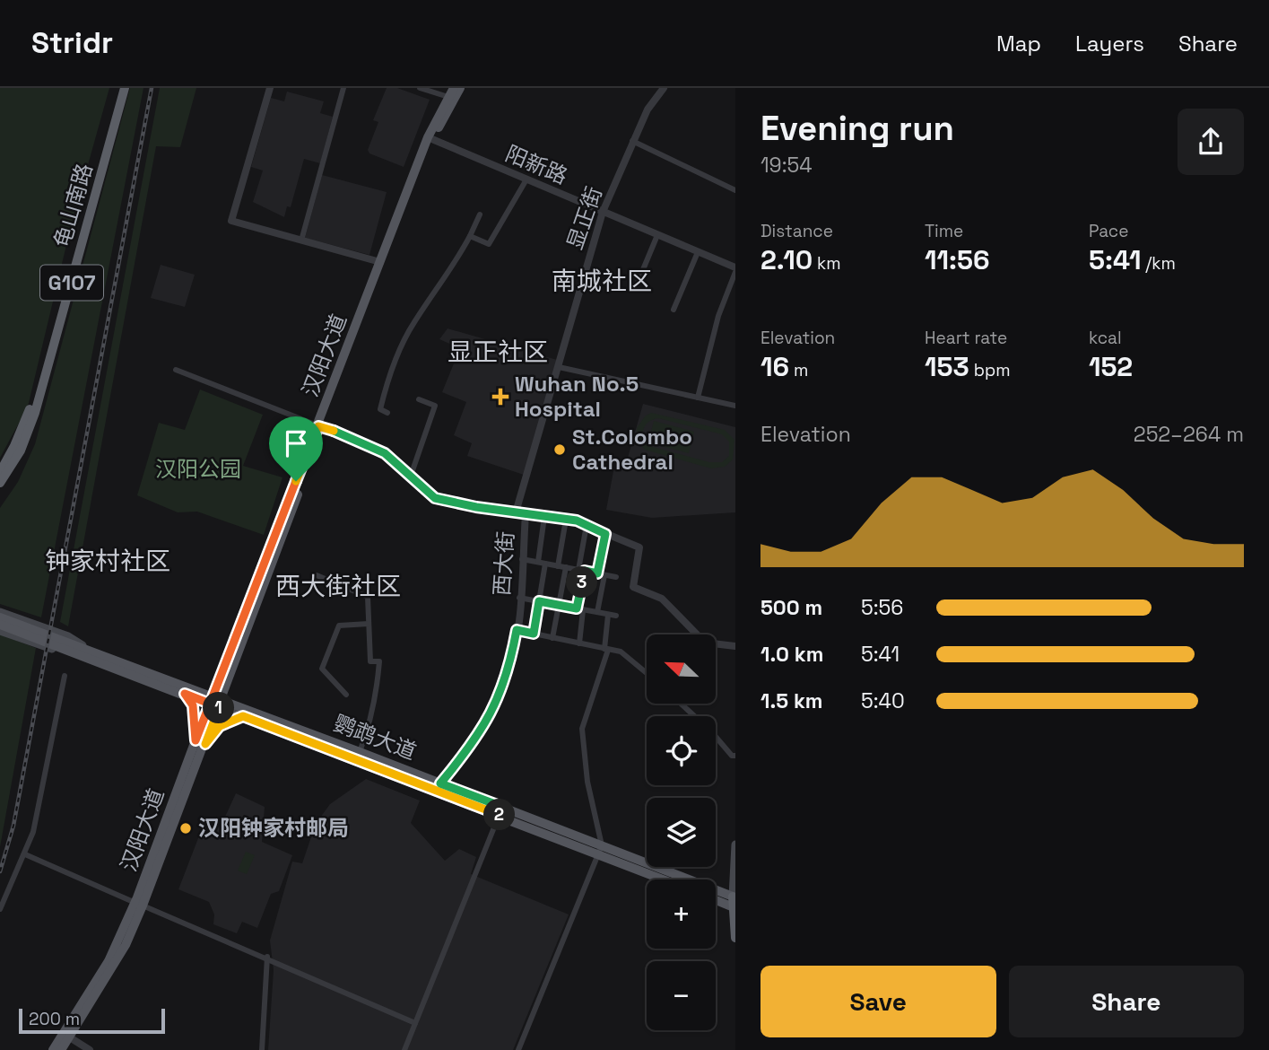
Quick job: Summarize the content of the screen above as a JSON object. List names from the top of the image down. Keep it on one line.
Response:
{"streets":{"highway":["龟山南路","G107"],"main road":["汉阳大道","鹦鹉大道"],"street":["阳新路","显正街","西大街"]},"crossings":[["阳新路","显正街"],["阳新路","汉阳大道"],["龟山南路","G107"],["汉阳大道","鹦鹉大道"],["西大街","鹦鹉大道"]],"districts":["南城社区","显正社区","钟家村社区","西大街社区"],"parks":["汉阳公园"],"places":{"health":["Wuhan No.5 Hospital"],"other":["St.Colombo Cathedral","汉阳钟家村邮局"]},"scale_bar":"200 m","north":"top left","page":{"header":"Stridr","nav":["Map","Layers","Share"],"heading":["Evening run","19:54"],"stats":[["Distance","2.10 km"],["Time","11:56"],["Pace","5:41 /km"],["Elevation","16 m"],["Heart rate","153 bpm"],["kcal","152"]],"chart":["Elevation","252–264 m"],"pins":["3","1","2"],"list":[{"name":"500 m","note":"5:56"},{"name":"1.0 km","note":"5:41"},{"name":"1.5 km","note":"5:40"}],"map_buttons":["+","−"],"buttons":["Save","Share"],"scale":"200 m"}}
